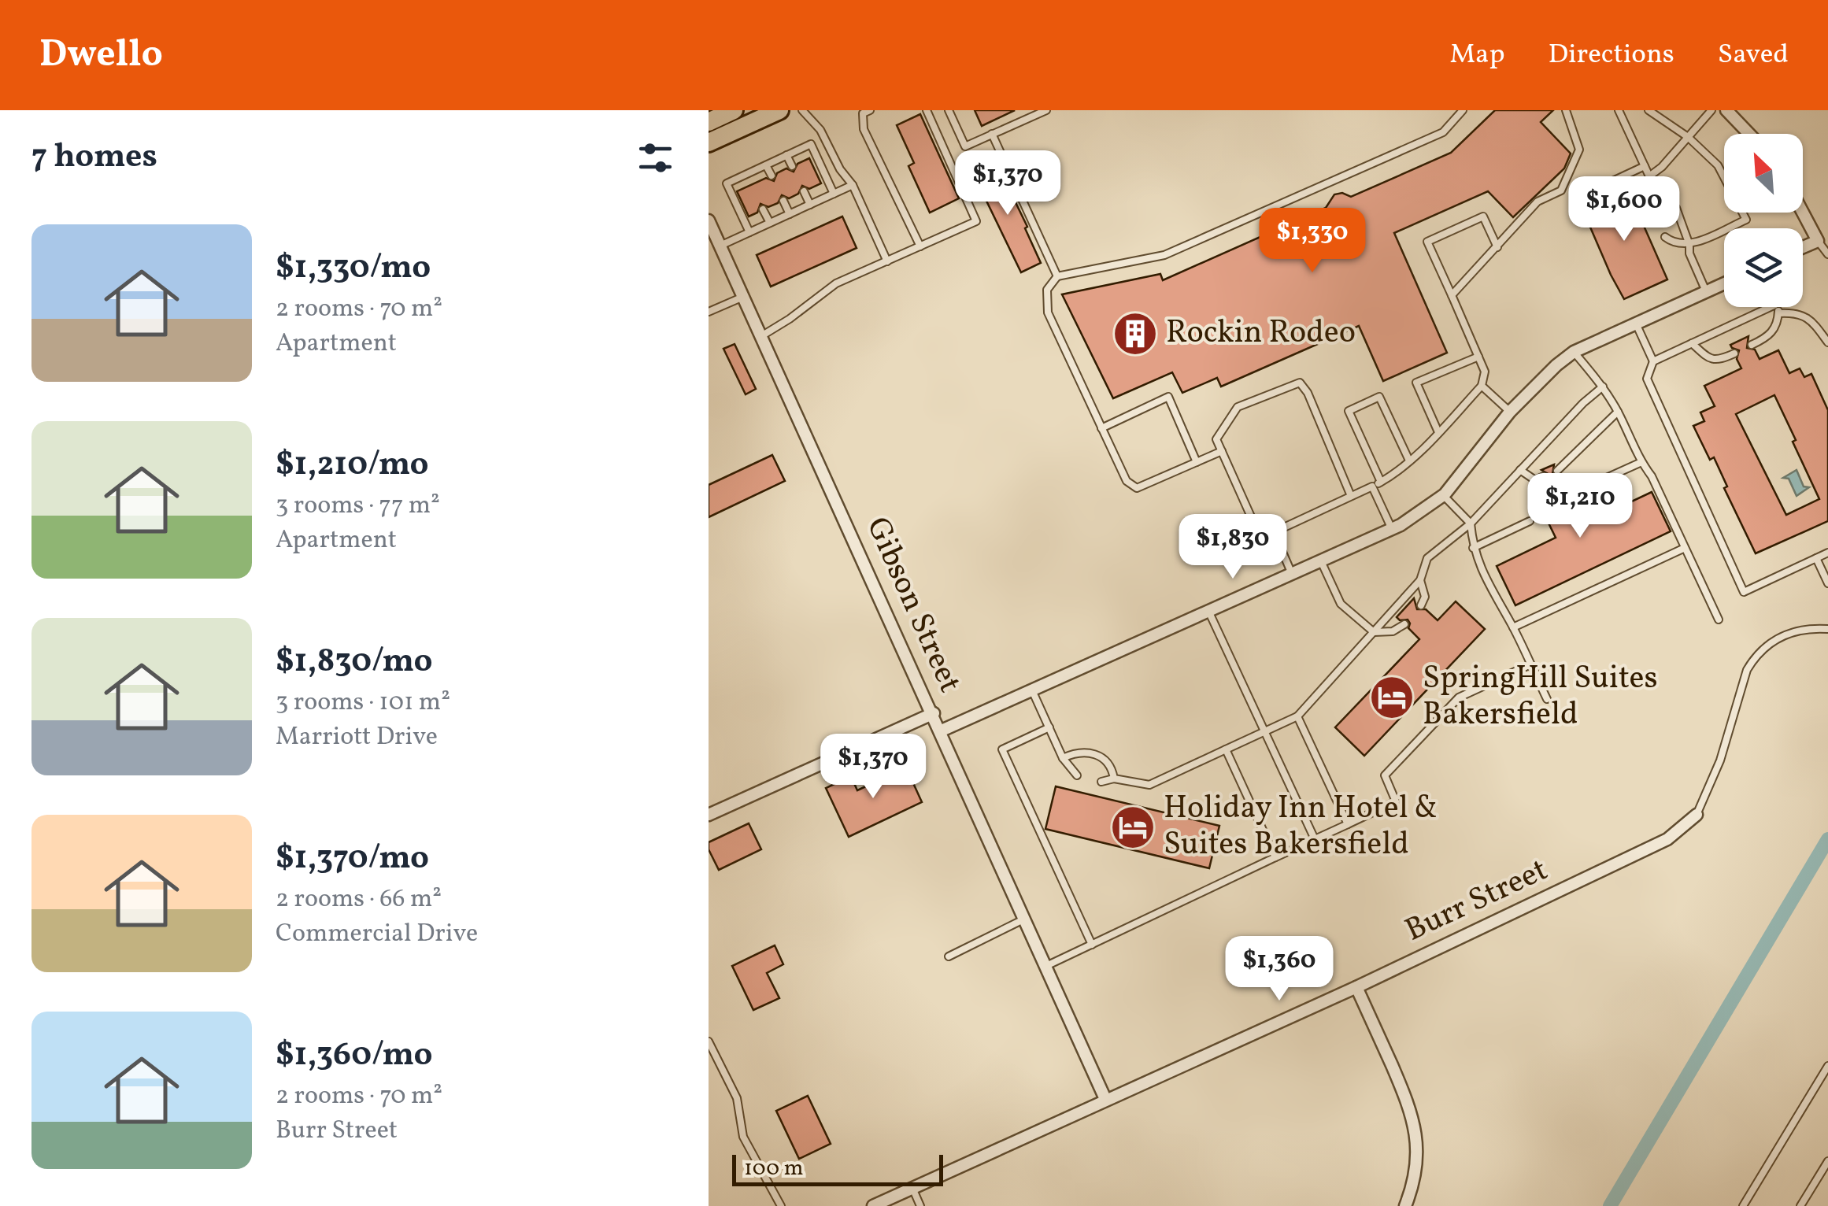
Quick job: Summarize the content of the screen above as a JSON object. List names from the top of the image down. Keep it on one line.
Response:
{"streets":{"street":["Gibson Street","Burr Street"]},"crossings":[["Gibson Street","Burr Street"]],"places":{"building":["Rockin Rodeo"],"hotel":["SpringHill Suites Bakersfield","Holiday Inn Hotel & Suites Bakersfield"]},"scale_bar":"100 m","north":"top left","page":{"header":"Dwello","nav":["Map","Directions","Saved"],"heading":"7 homes","price":["$1,370","$1,600","$1,330","$1,210","$1,830","$1,370","$1,360"],"list":[{"name":"$1,330/mo","note":"2 rooms · 70 m² · Apartment"},{"name":"$1,210/mo","note":"3 rooms · 77 m² · Apartment"},{"name":"$1,830/mo","note":"3 rooms · 101 m² · Marriott Drive"},{"name":"$1,370/mo","note":"2 rooms · 66 m² · Commercial Drive"},{"name":"$1,360/mo","note":"2 rooms · 70 m² · Burr Street"}],"scale":"100 m"}}
